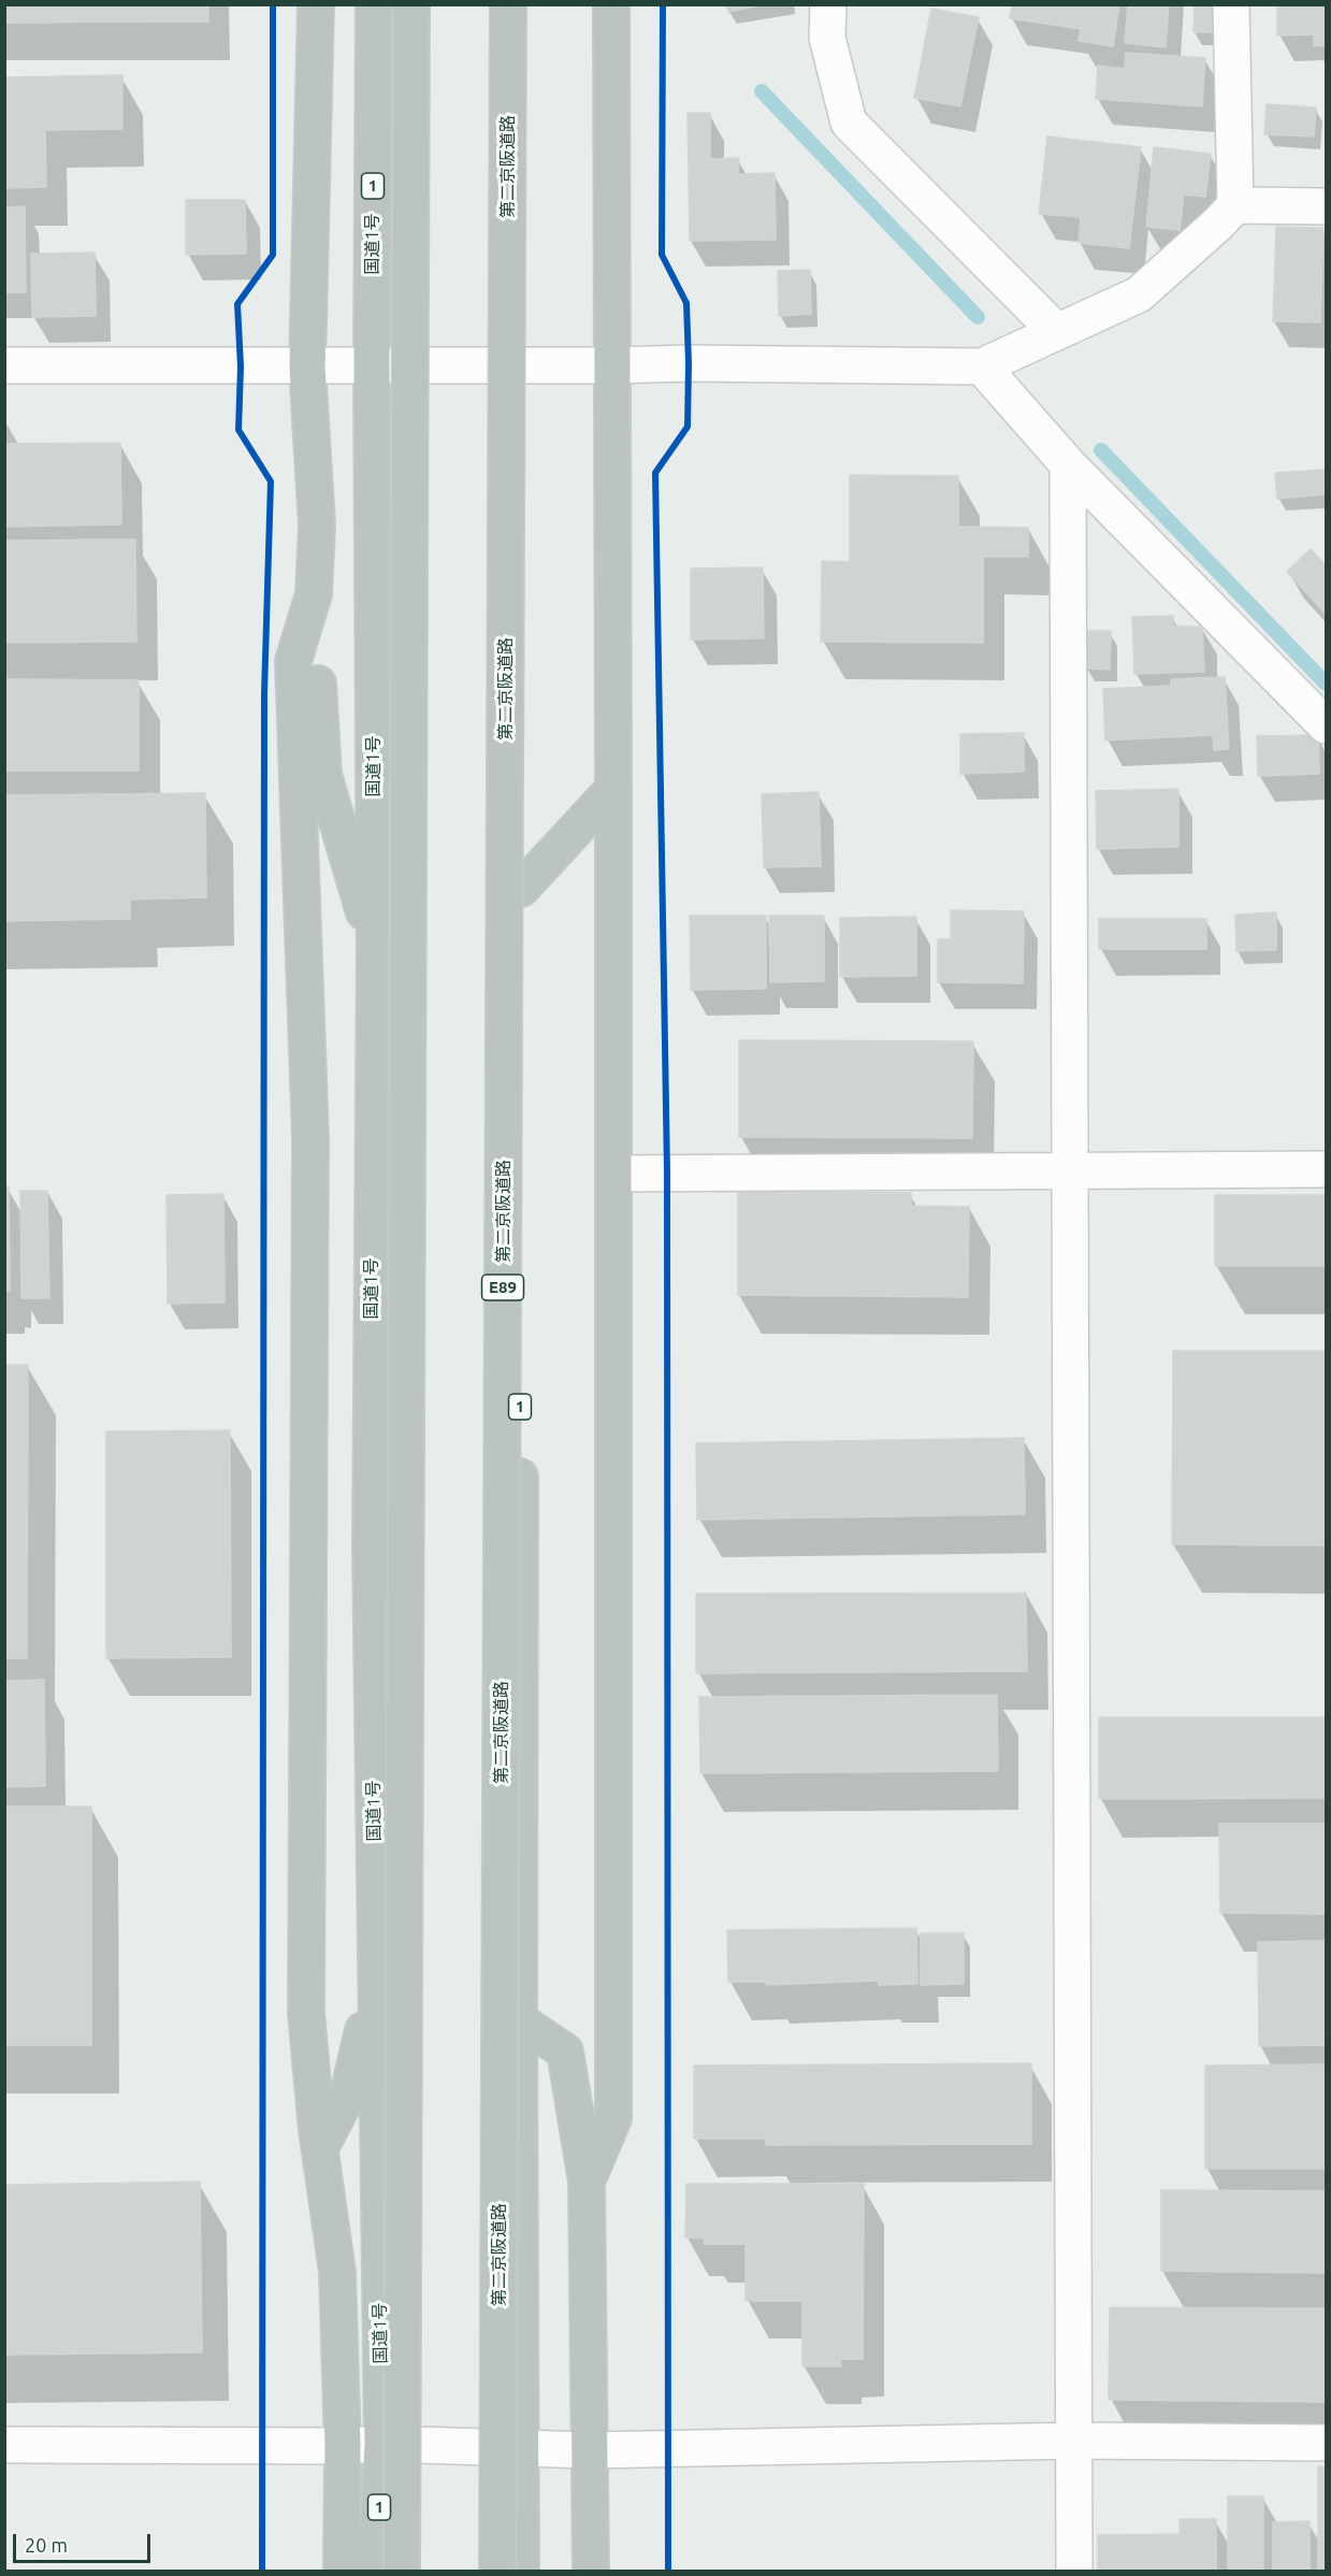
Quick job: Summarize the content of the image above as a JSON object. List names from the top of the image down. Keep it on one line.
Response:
{"streets":{"highway":["第二京阪道路","1","国道1号","E89"]},"scale_bar":"20 m"}
